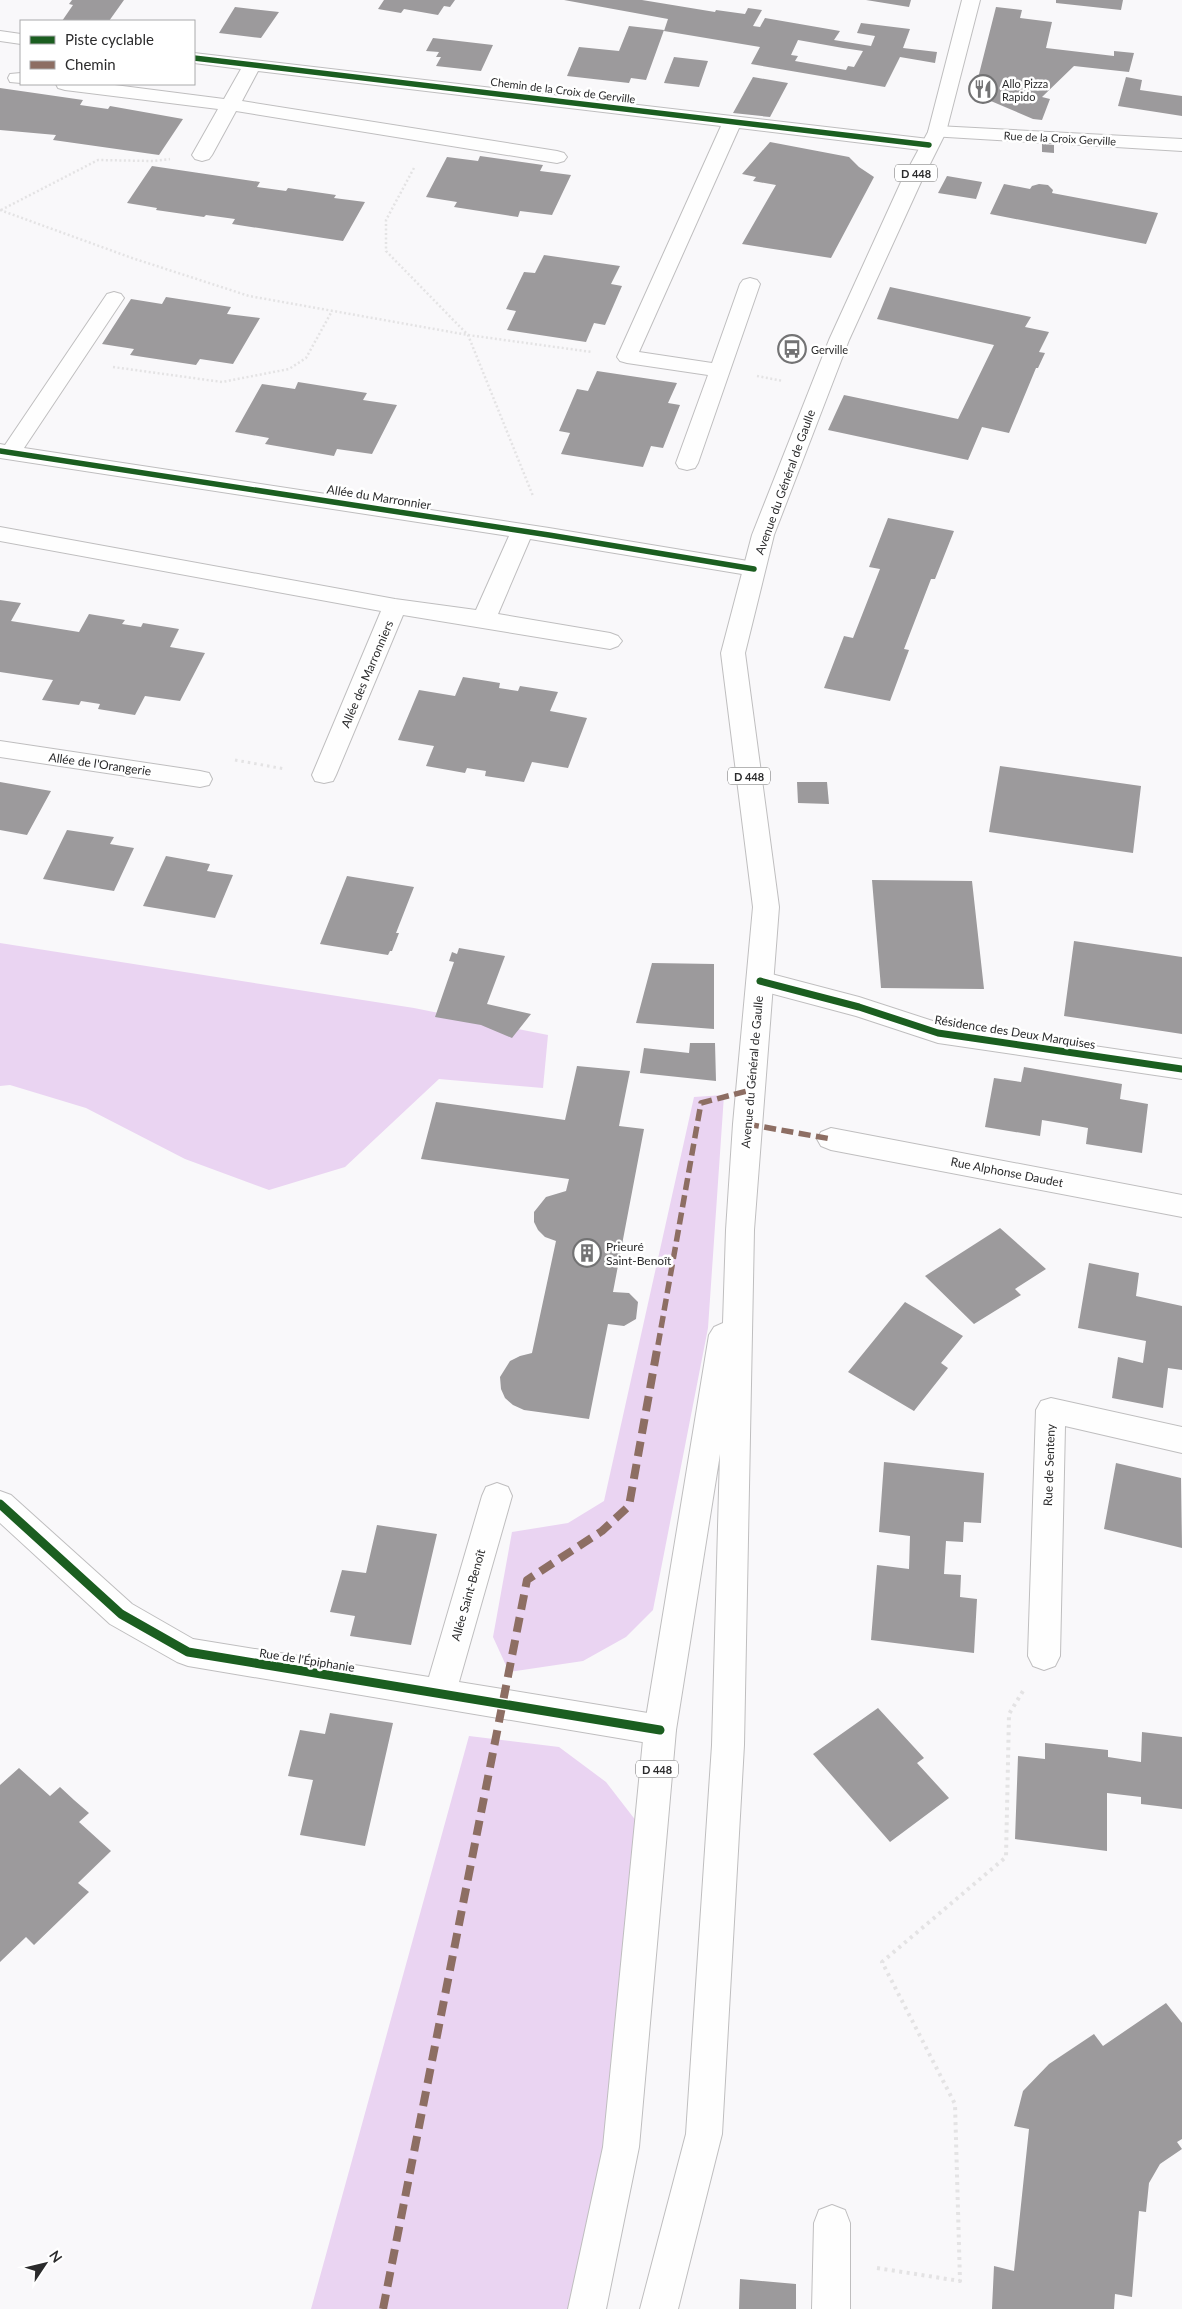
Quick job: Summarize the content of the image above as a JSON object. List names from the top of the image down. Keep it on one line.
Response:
{"streets":{"street":["Chemin de la Croix de Gerville","Rue de la Croix Gerville","D 448","Avenue du Général de Gaulle","Allée du Marronnier","Allée des Marronniers","Allée de l'Orangerie","Résidence des Deux Marquises","Rue Alphonse Daudet","Rue de Senteny","Allée Saint-Benoît","Rue de l'Épiphanie"]},"crossings":[["Chemin de la Croix de Gerville","Rue de la Croix Gerville"],["Chemin de la Croix de Gerville","Avenue du Général de Gaulle"],["Rue de la Croix Gerville","Avenue du Général de Gaulle"],["D 448","Avenue du Général de Gaulle"],["D 448","Rue de l'Épiphanie"],["Avenue du Général de Gaulle","Allée du Marronnier"],["Avenue du Général de Gaulle","Résidence des Deux Marquises"],["Allée Saint-Benoît","Rue de l'Épiphanie"]],"places":{"restaurant":["Allo Pizza Rapido"],"bus stop":["Gerville"],"building":["Prieuré Saint-Benoît"]},"legend":["Piste cyclable","Chemin"],"north":"top right"}
